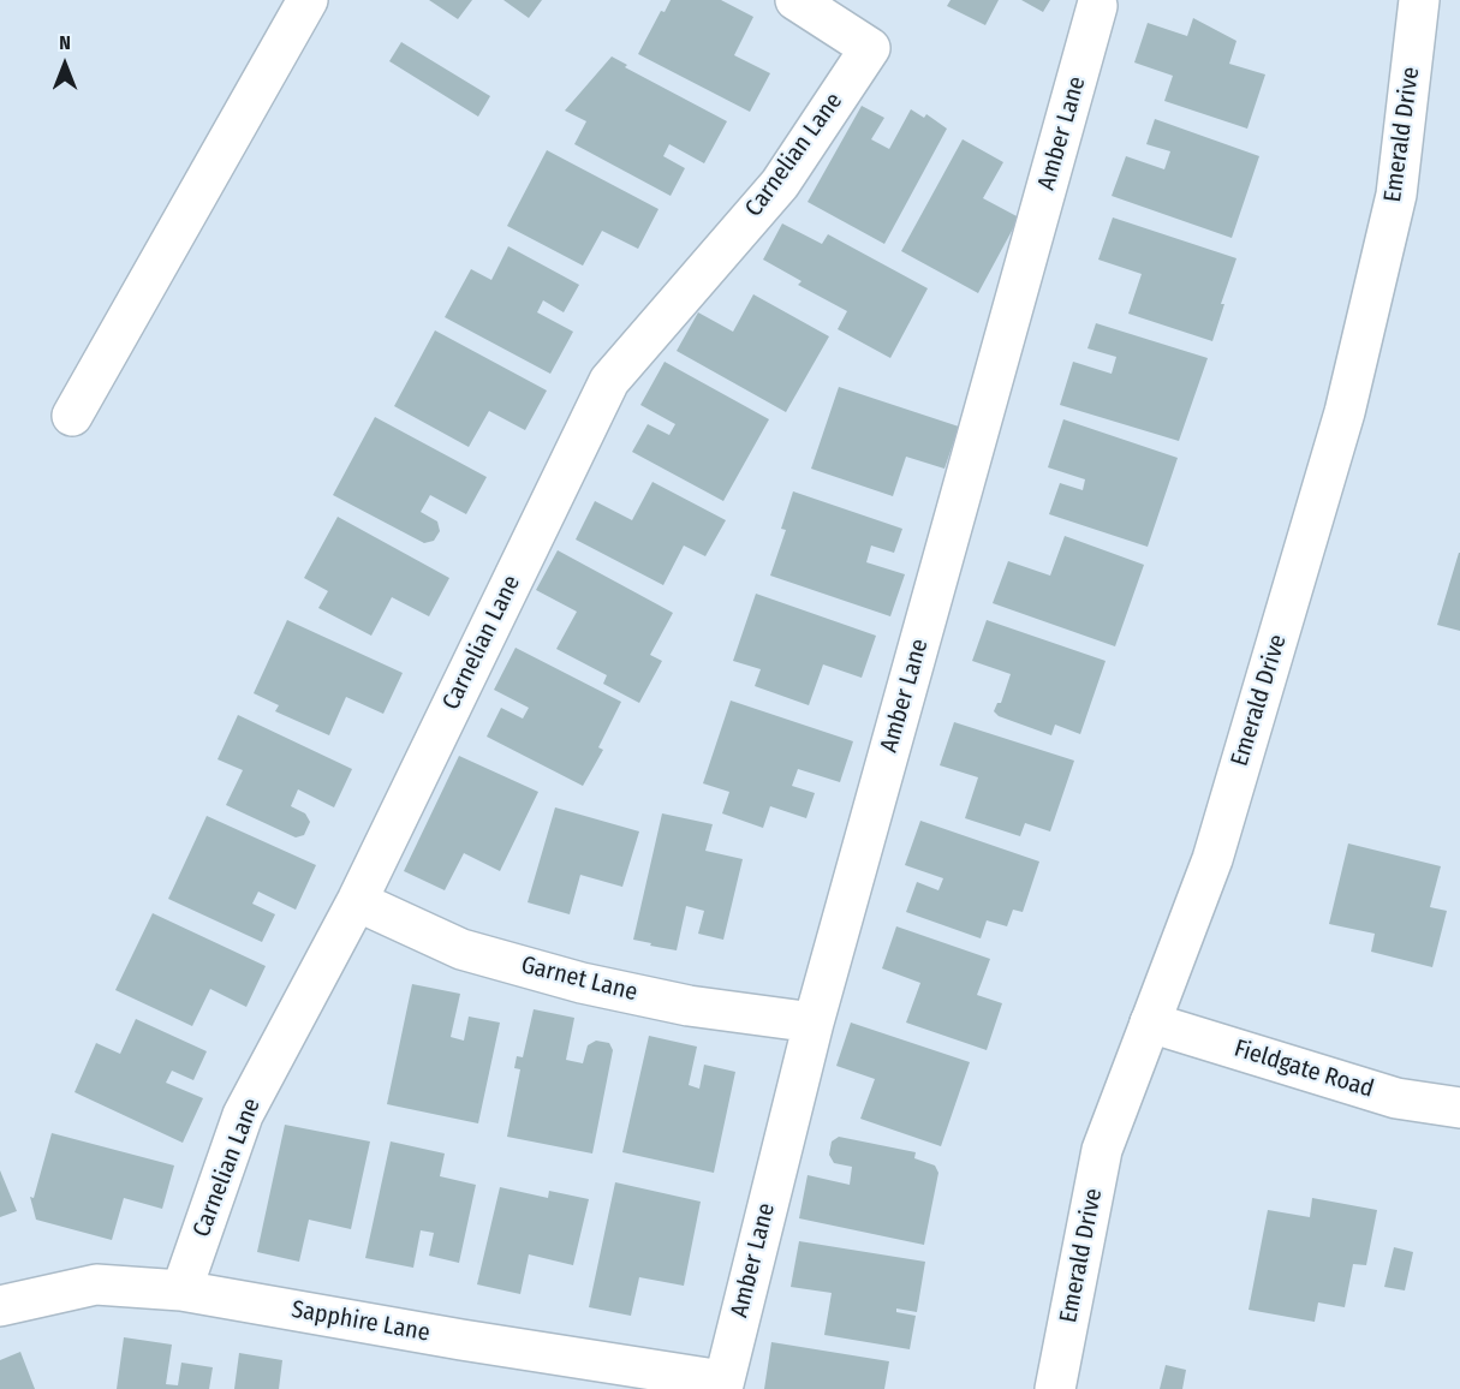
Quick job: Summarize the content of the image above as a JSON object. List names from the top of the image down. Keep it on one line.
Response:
{"streets":{"street":["Amber Lane","Emerald Drive","Carnelian Lane","Garnet Lane","Fieldgate Road","Sapphire Lane"]},"crossings":[["Amber Lane","Garnet Lane"],["Amber Lane","Sapphire Lane"],["Emerald Drive","Fieldgate Road"],["Carnelian Lane","Garnet Lane"],["Carnelian Lane","Sapphire Lane"]],"north":"top"}
